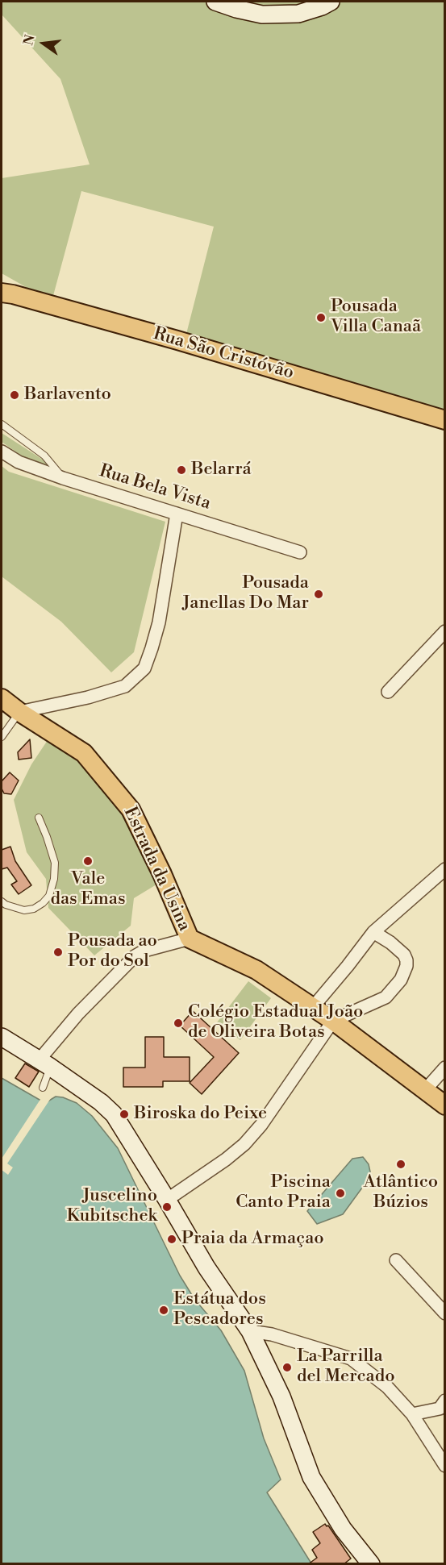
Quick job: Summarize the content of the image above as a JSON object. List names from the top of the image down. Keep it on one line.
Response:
{"streets":{"main road":["Rua São Cristóvão","Estrada da Usina"],"street":["Rua Bela Vista"]},"places":["Pousada Villa Canaã","Barlavento","Belarrá","Pousada Janellas Do Mar","Vale das Emas","Pousada ao Por do Sol","Colégio Estadual João de Oliveira Botas","Biroska do Peixe","Atlântico Búzios","Piscina Canto Praia","Juscelino Kubitschek","Praia da Armaçao","Estátua dos Pescadores","La Parrilla del Mercado"],"north":"left"}
